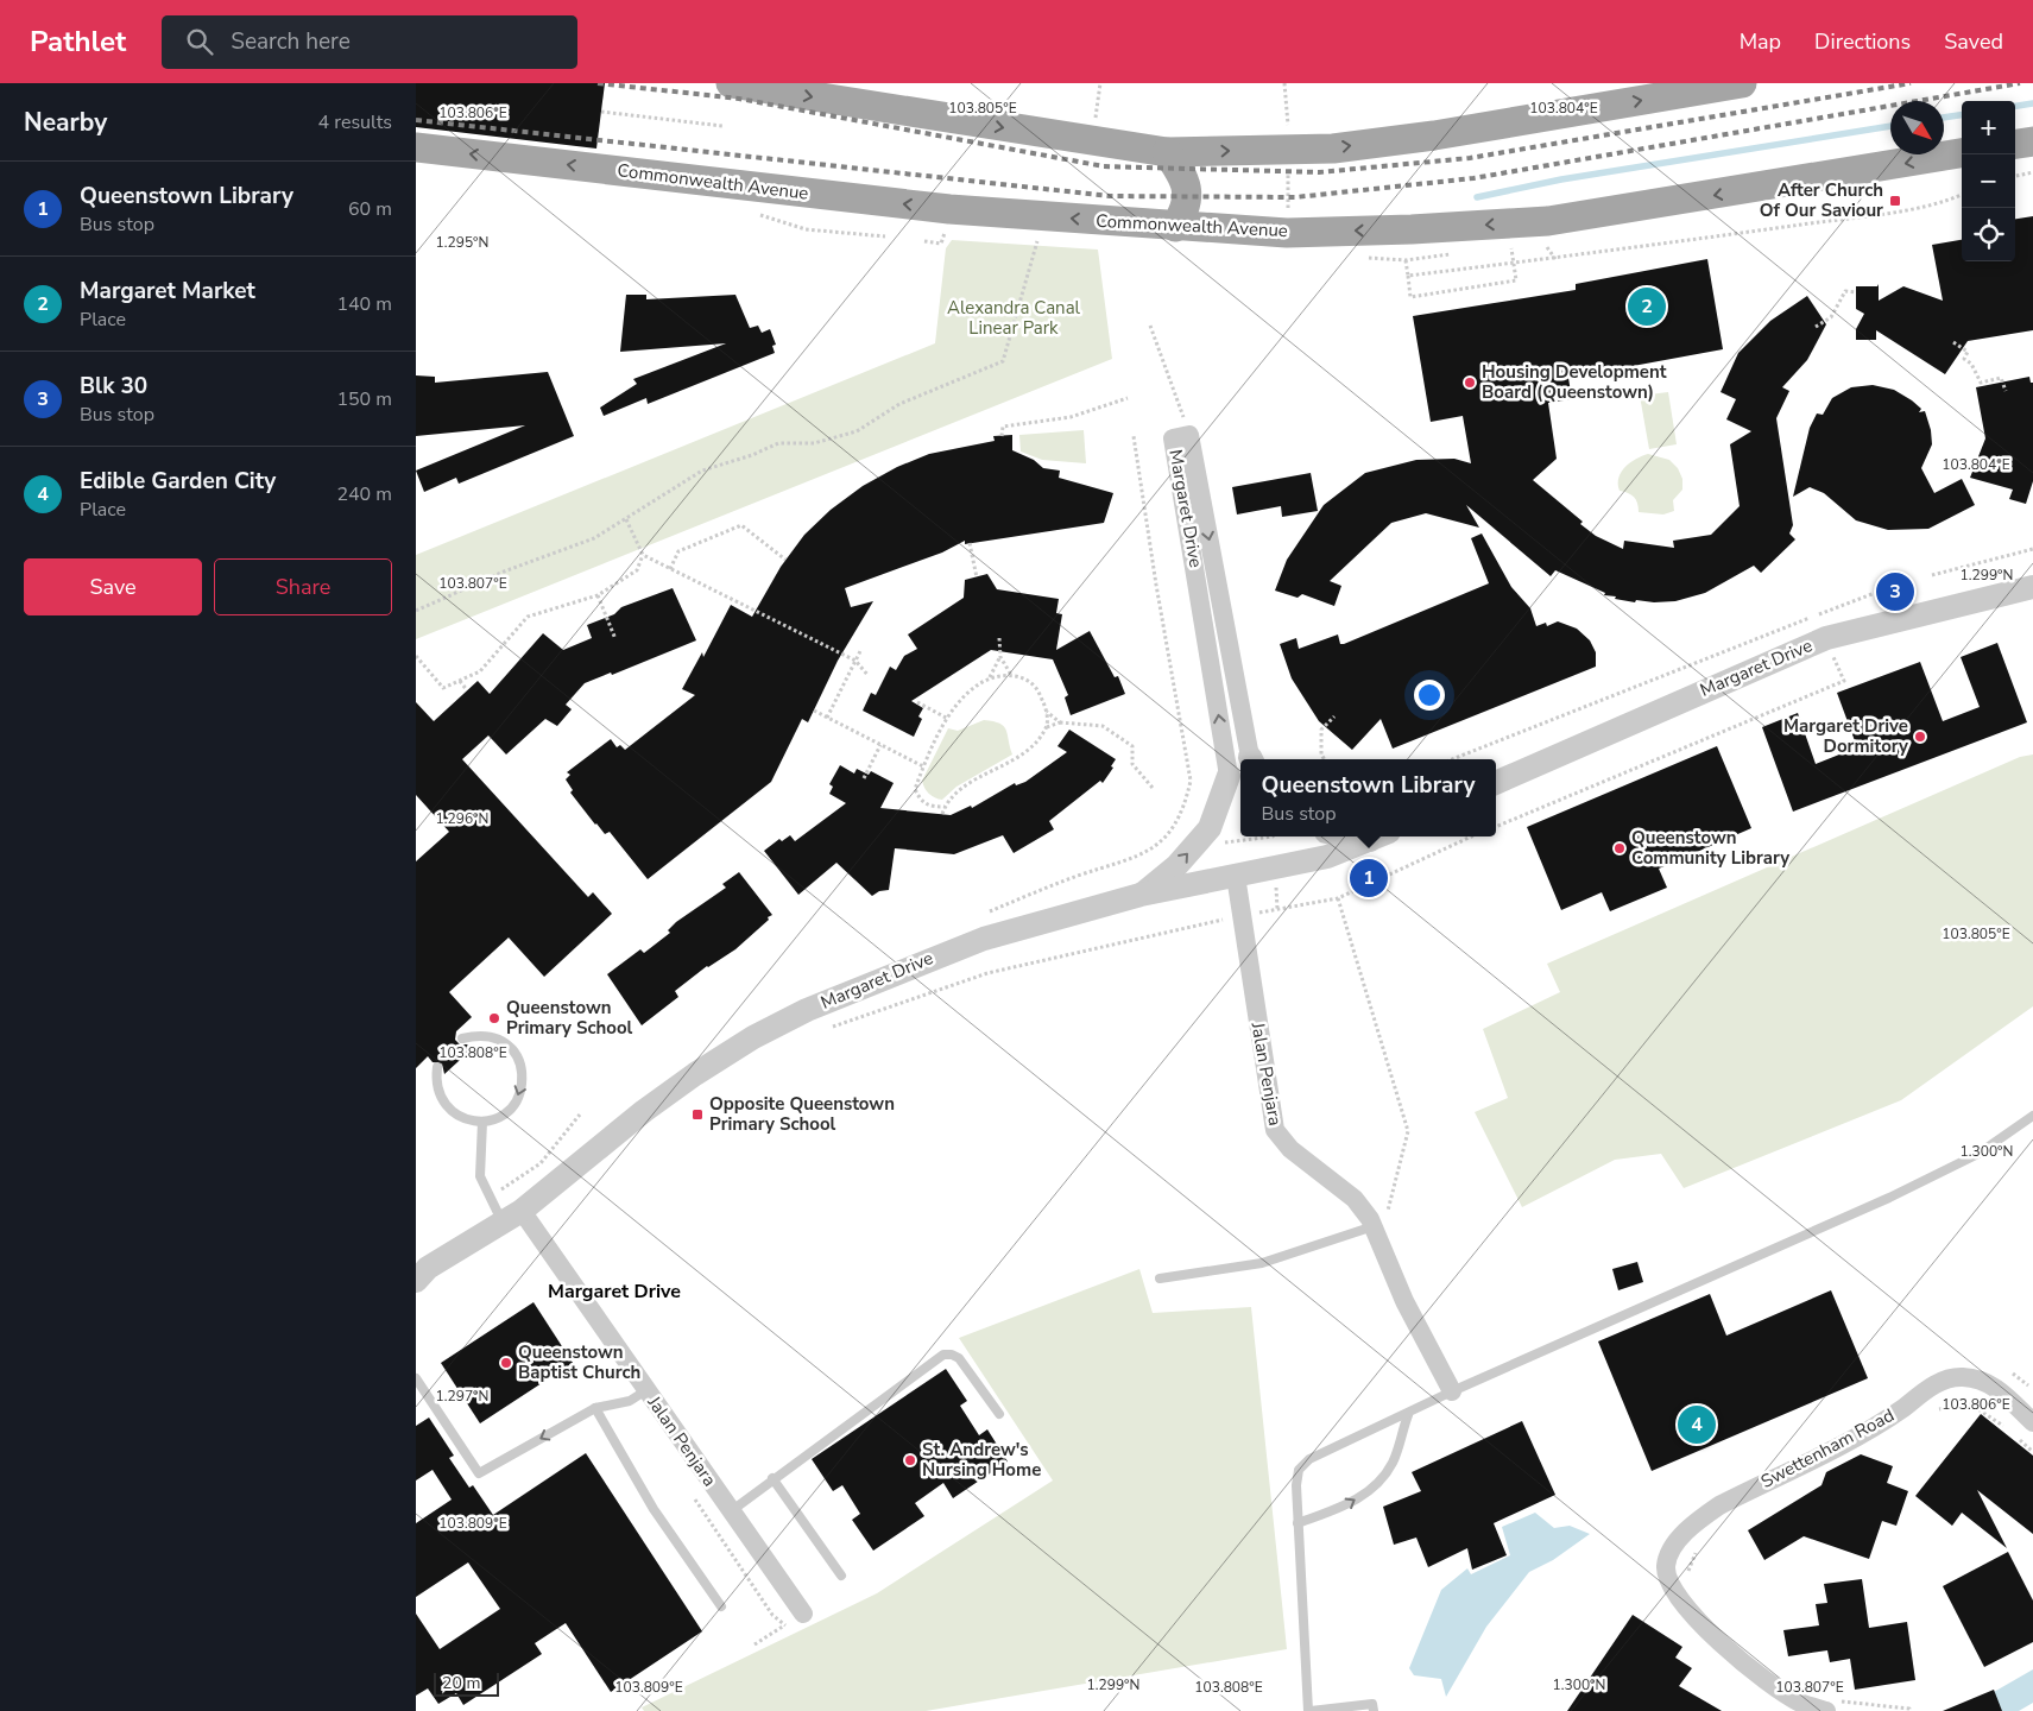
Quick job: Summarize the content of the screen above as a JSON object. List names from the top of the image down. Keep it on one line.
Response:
{"streets":{"main road":["Commonwealth Avenue"],"street":["Margaret Drive","Jalan Penjara","Swettenham Road"]},"crossings":[["Margaret Drive","Jalan Penjara"]],"districts":["Margaret Drive"],"parks":["Alexandra Canal Linear Park"],"places":{"transit":["After Church Of Our Saviour","Opposite Queenstown Primary School"],"other":["Housing Development Board (Queenstown)","Margaret Drive Dormitory","Queenstown Community Library","Queenstown Primary School","Queenstown Baptist Church","St. Andrew's Nursing Home"]},"scale_bar":"20 m","north":"bottom right","page":{"header":"Pathlet","search":"Search here","nav":["Map","Directions","Saved"],"heading":["Nearby","4 results"],"map_buttons":["+","−"],"list":[{"mark":"1","name":"Queenstown Library","note":"Bus stop","value":"60 m"},{"mark":"2","name":"Margaret Market","note":"Place","value":"140 m"},{"mark":"3","name":"Blk 30","note":"Bus stop","value":"150 m"},{"mark":"4","name":"Edible Garden City","note":"Place","value":"240 m"}],"pins":["2","3","1","4"],"buttons":["Save","Share"],"popup":["Queenstown Library","Bus stop"],"scale":"20 m"},"coordinates":["103.805°E","103.804°E","103.806°E","1.295°N","1.299°N","103.807°E","1.296°N","103.808°E","1.300°N","1.297°N","103.809°E"]}
